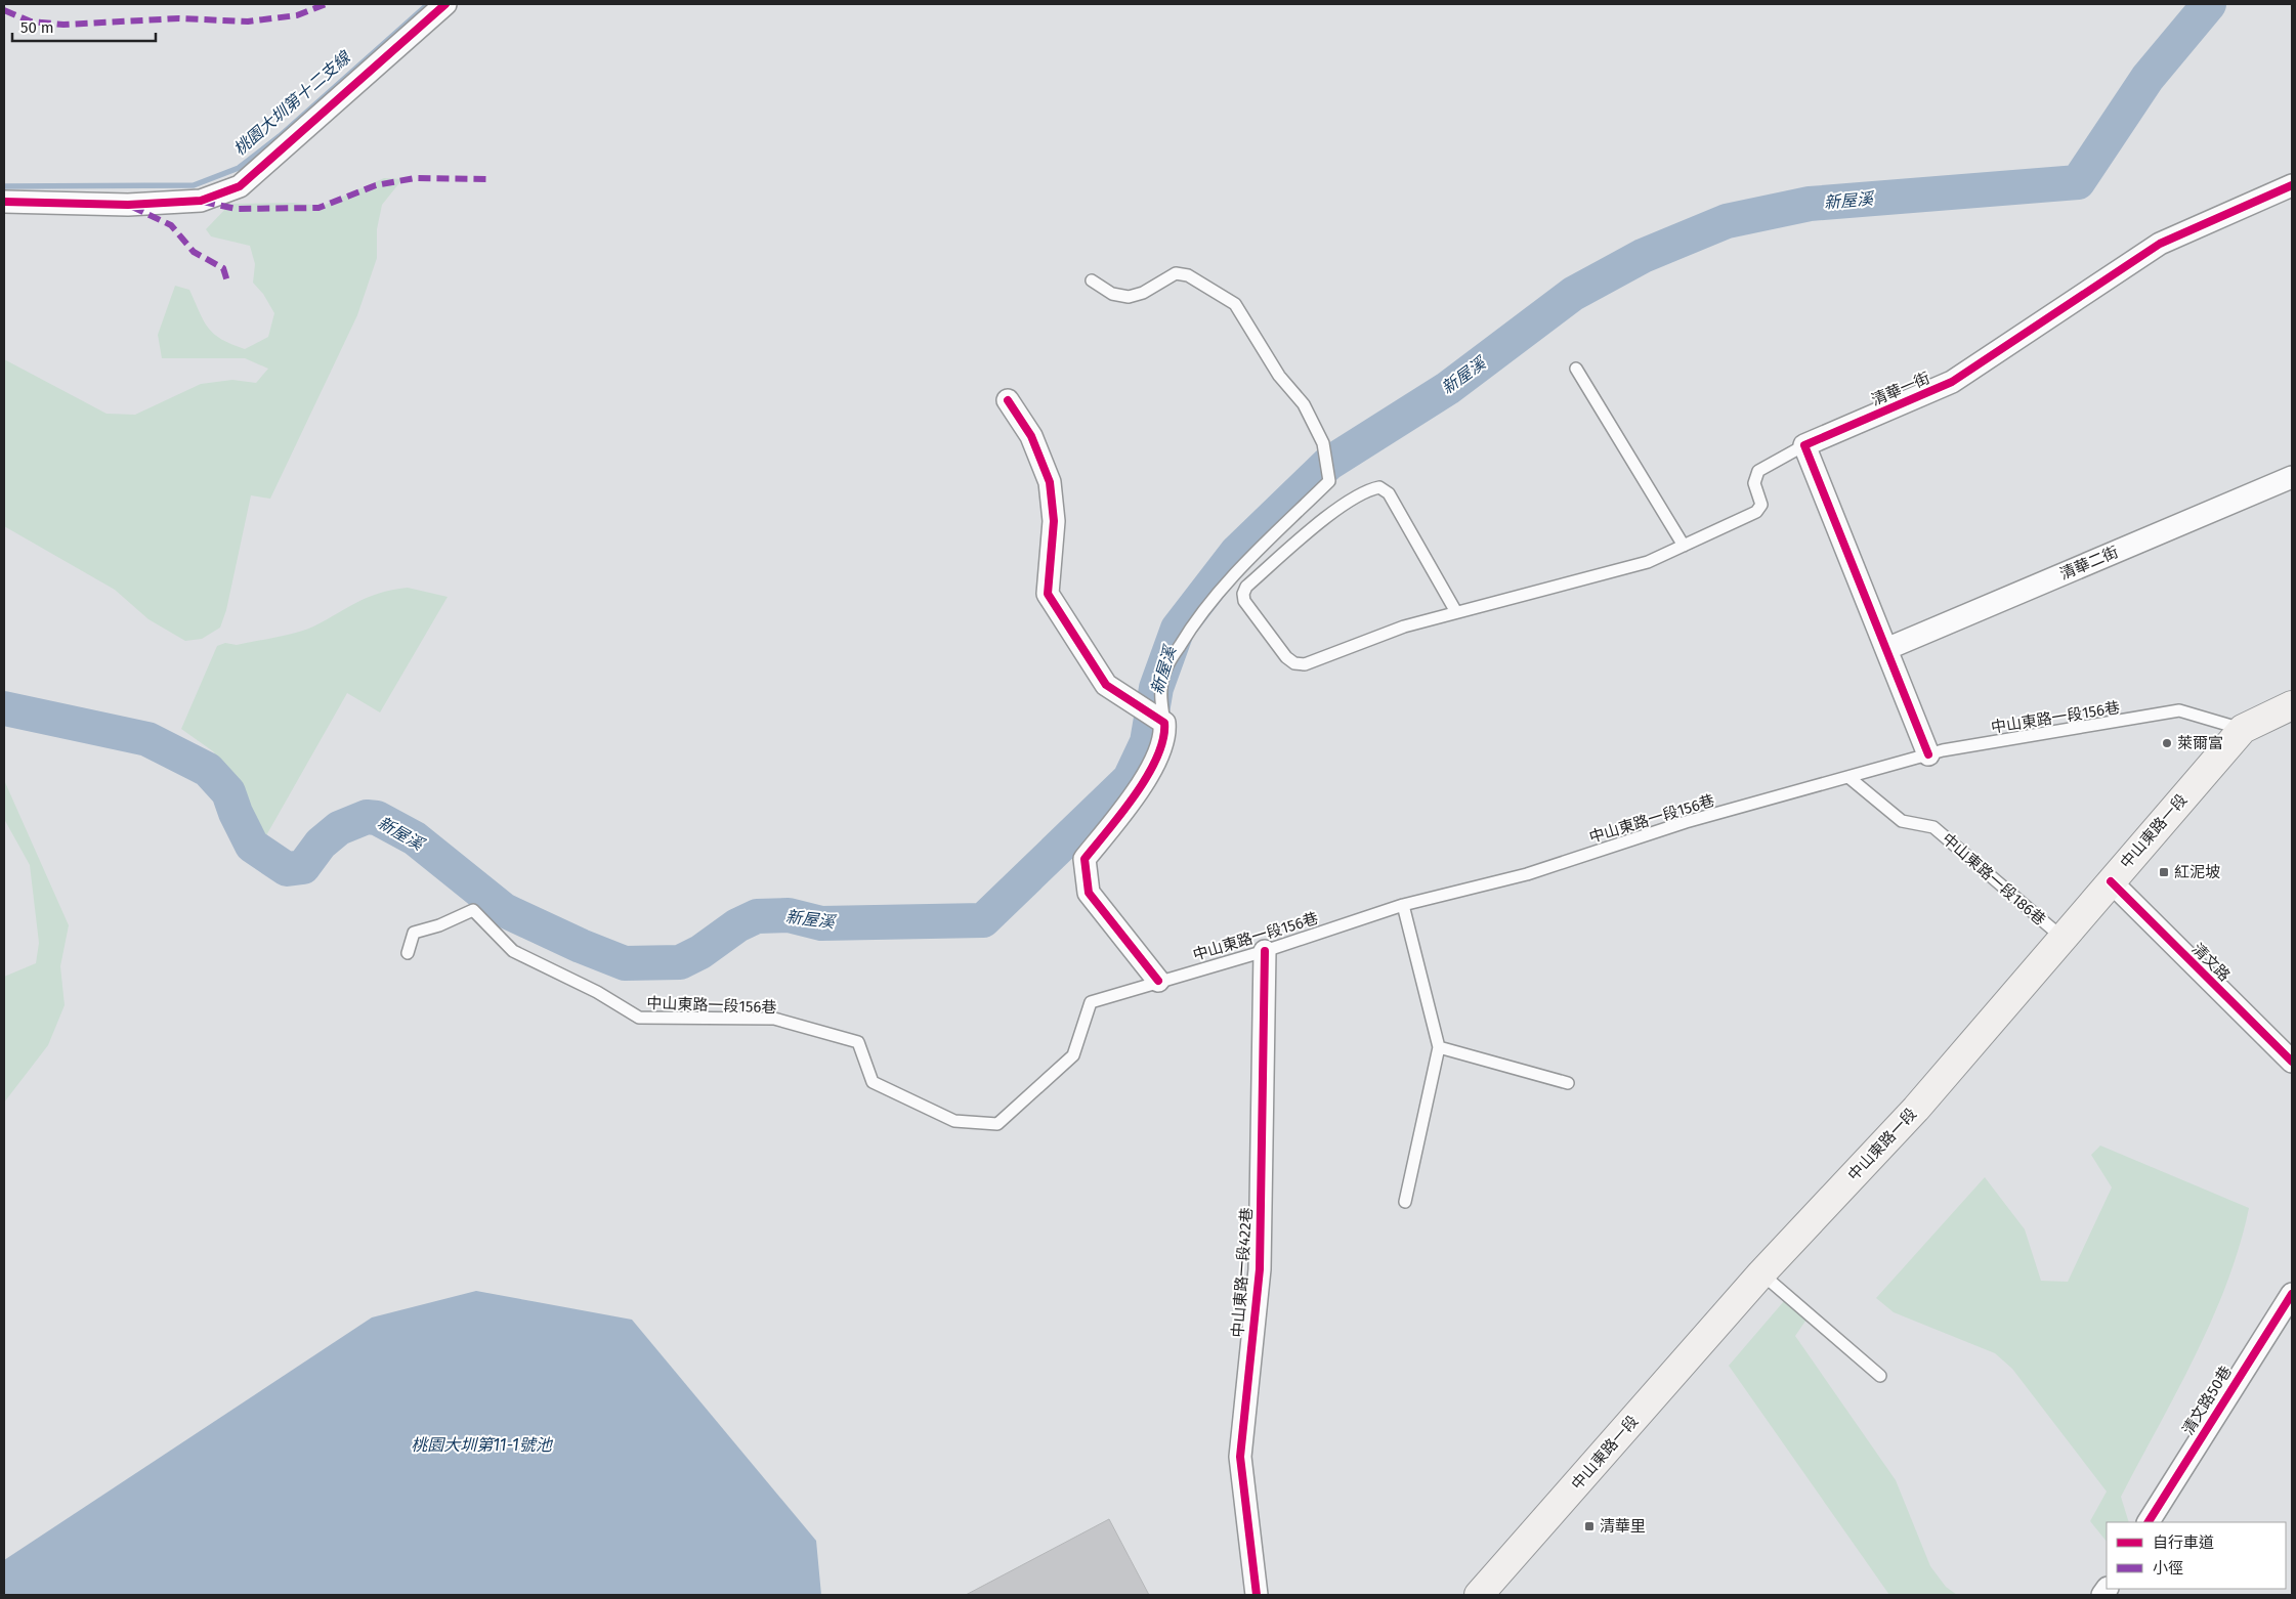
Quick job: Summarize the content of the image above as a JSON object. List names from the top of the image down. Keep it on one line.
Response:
{"streets":{"main road":["中山東路一段"],"street":["清華一街","清華二街","清文路","中山東路一段422巷","清文路50巷"],"lane":["中山東路一段156巷","中山東路一段186巷"]},"crossings":[["中山東路一段156巷","中山東路一段"],["中山東路一段156巷","中山東路一段186巷"],["中山東路一段156巷","中山東路一段422巷"],["中山東路一段","中山東路一段186巷"],["中山東路一段","清文路"]],"water":["桃園大圳第十二支線","新屋溪","桃園大圳第11-1號池"],"places":{"other":["萊爾富"],"transit":["紅泥坡","清華里"]},"legend":["自行車道","小徑"],"scale_bar":"50 m"}
